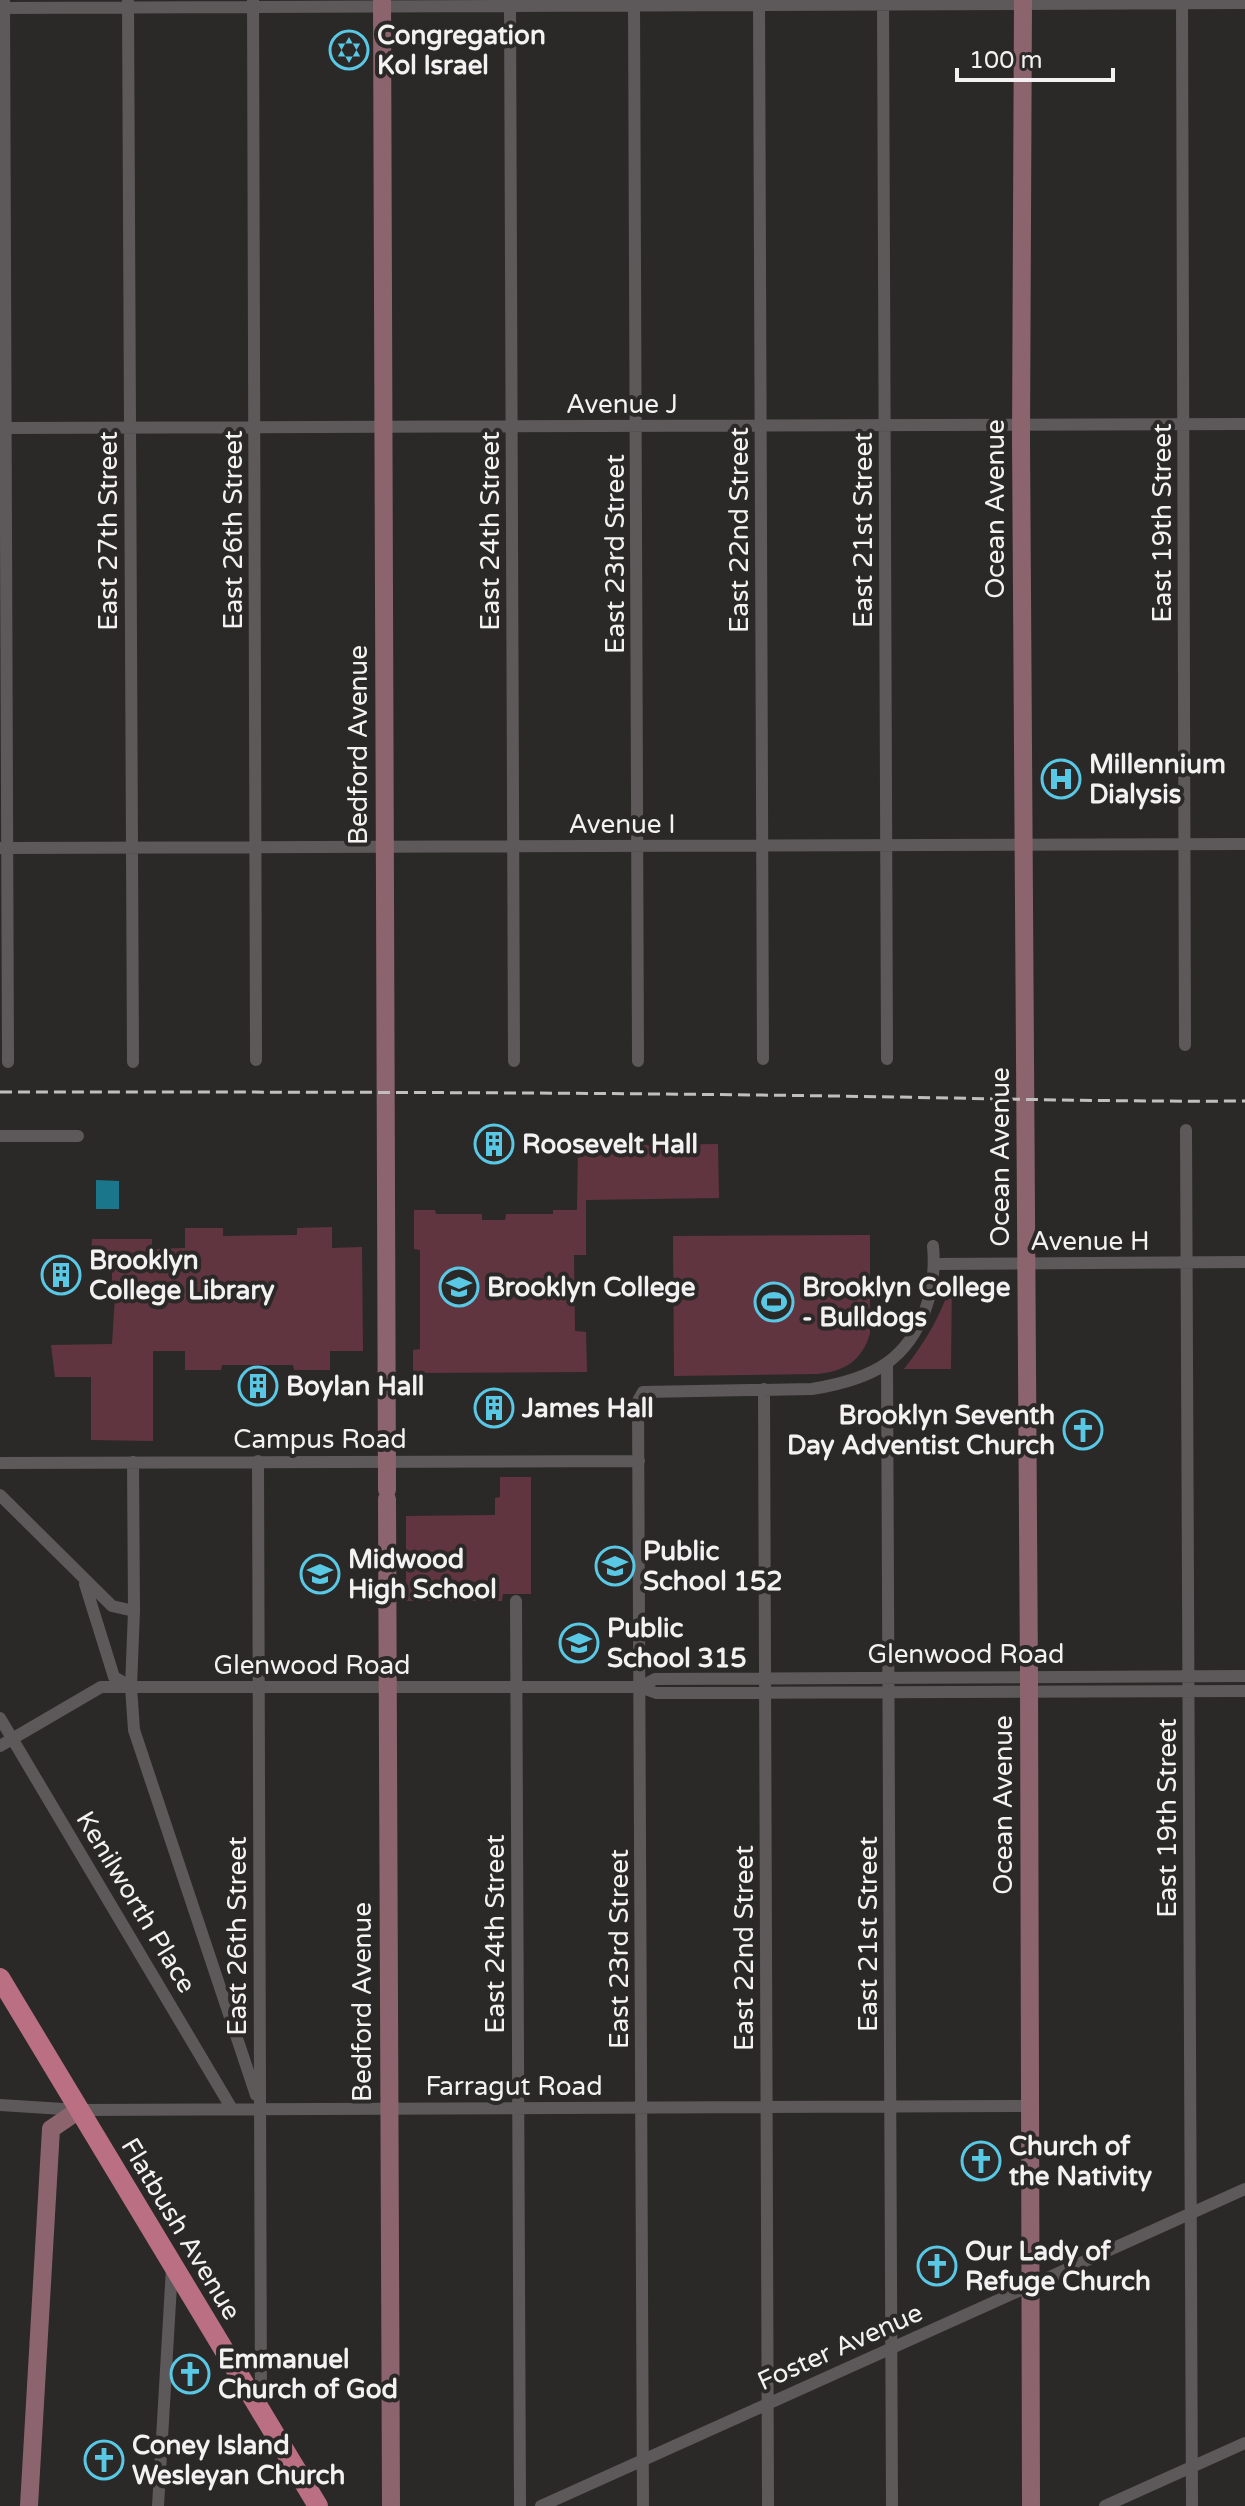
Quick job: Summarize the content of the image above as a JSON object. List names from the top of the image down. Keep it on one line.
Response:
{"streets":{"main road":["Ocean Avenue","Bedford Avenue","Flatbush Avenue"],"street":["Avenue J","East 19th Street","East 26th Street","East 22nd Street","East 21st Street","East 27th Street","East 24th Street","East 23rd Street","Avenue I","Avenue H","Campus Road","Glenwood Road","Kenilworth Place","Farragut Road","Foster Avenue"]},"crossings":[["Avenue J","Ocean Avenue"],["Avenue J","East 19th Street"],["Avenue J","East 26th Street"],["Avenue J","East 22nd Street"],["Avenue J","East 21st Street"],["Avenue J","East 27th Street"],["Avenue J","East 24th Street"],["Avenue J","East 23rd Street"],["Avenue J","Bedford Avenue"],["Ocean Avenue","Avenue I"],["Ocean Avenue","Avenue H"],["Ocean Avenue","Glenwood Road"],["Ocean Avenue","Farragut Road"],["Ocean Avenue","Foster Avenue"],["East 19th Street","Avenue I"],["East 19th Street","Avenue H"],["East 19th Street","Glenwood Road"],["East 19th Street","Foster Avenue"],["East 26th Street","Avenue I"],["East 26th Street","Campus Road"],["East 26th Street","Glenwood Road"],["East 26th Street","Farragut Road"],["East 26th Street","Flatbush Avenue"],["East 22nd Street","East 23rd Street"],["East 22nd Street","Avenue I"],["East 22nd Street","Glenwood Road"],["East 22nd Street","Farragut Road"],["East 22nd Street","Foster Avenue"],["East 21st Street","Avenue I"],["East 21st Street","Glenwood Road"],["East 21st Street","Farragut Road"],["East 21st Street","Foster Avenue"],["East 27th Street","Avenue I"],["East 24th Street","Avenue I"],["East 24th Street","Glenwood Road"],["East 24th Street","Farragut Road"],["East 23rd Street","Avenue I"],["East 23rd Street","Campus Road"],["East 23rd Street","Glenwood Road"],["East 23rd Street","Farragut Road"],["East 23rd Street","Foster Avenue"],["Bedford Avenue","Avenue I"],["Bedford Avenue","Campus Road"],["Bedford Avenue","Glenwood Road"],["Bedford Avenue","Farragut Road"],["Glenwood Road","Kenilworth Place"],["Kenilworth Place","Farragut Road"],["Farragut Road","Flatbush Avenue"]],"places":{"synagogue":["Congregation Kol Israel"],"hospital":["Millennium Dialysis"],"building":["Roosevelt Hall","Brooklyn College Library","Boylan Hall","James Hall"],"school or university":["Brooklyn College","Public School 152","Midwood High School","Public School 315"],"sports":["Brooklyn College - Bulldogs"],"church":["Brooklyn Seventh Day Adventist Church","Church of the Nativity","Our Lady of Refuge Church","Emmanuel Church of God","Coney Island Wesleyan Church"]},"scale_bar":"100 m"}
